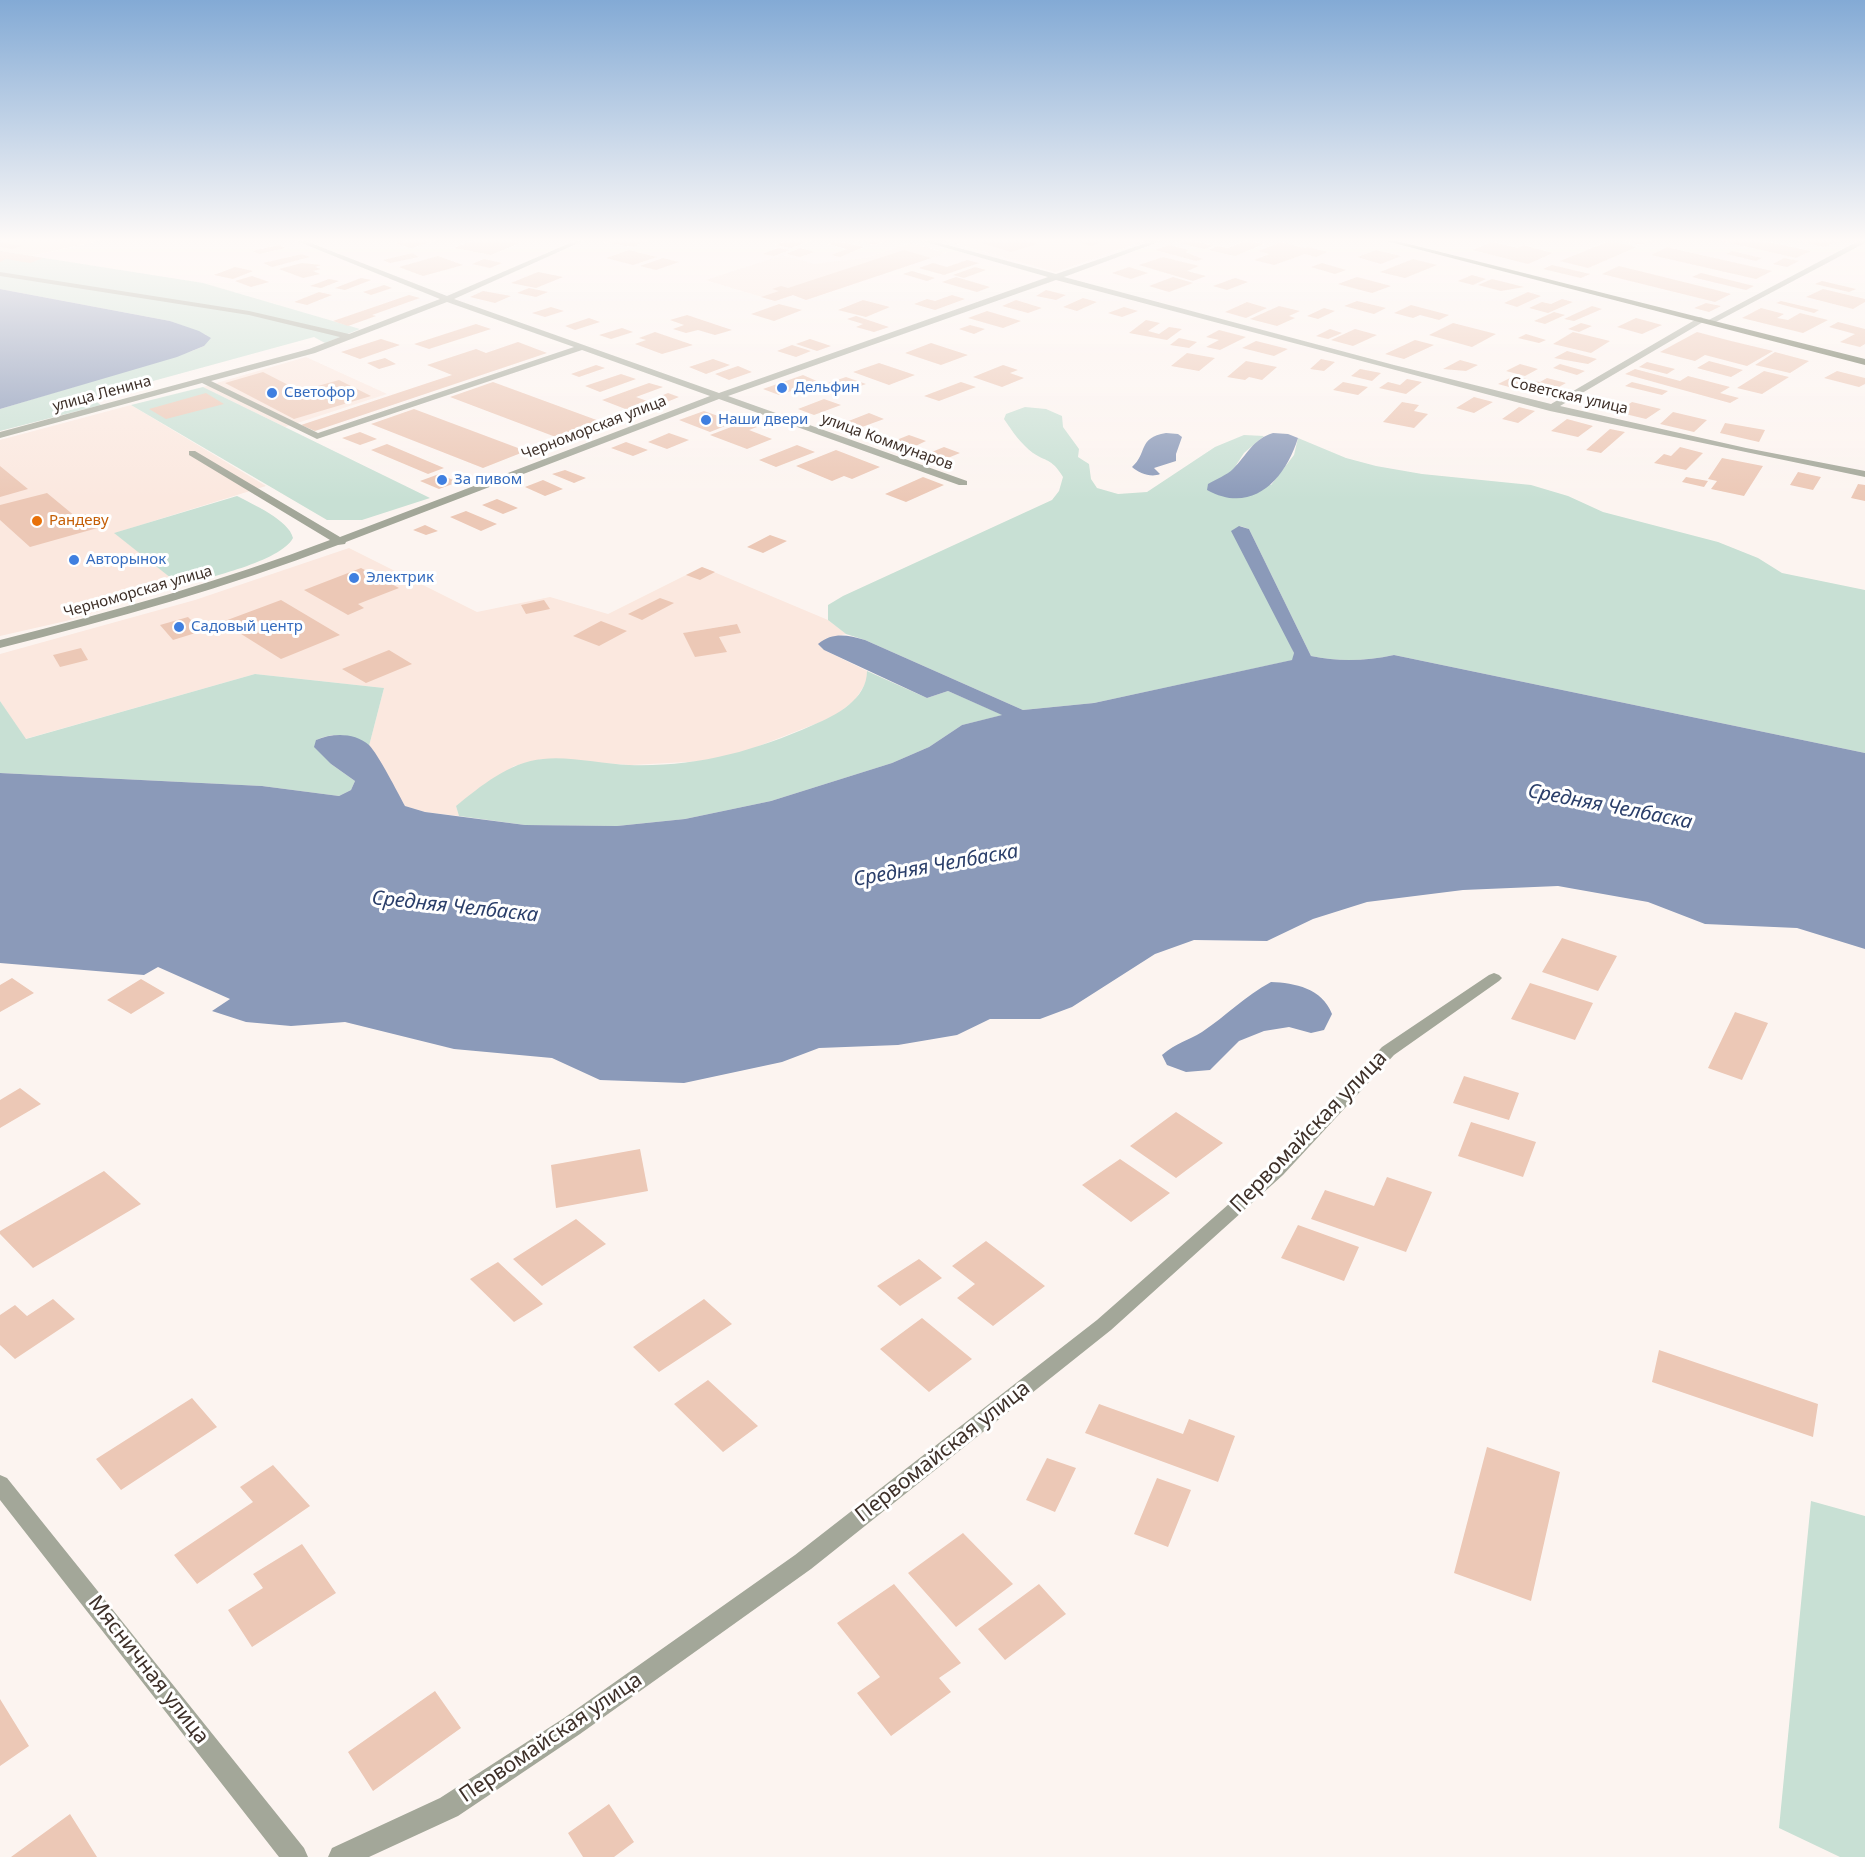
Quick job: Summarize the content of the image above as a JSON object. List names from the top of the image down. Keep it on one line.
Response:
{"streets":{"street":["улица Ленина","Советская улица","Черноморская улица","улица Коммунаров","Первомайская улица","Мясничная улица"]},"crossings":[["Черноморская улица","улица Коммунаров"]],"water":["Средняя Челбаска"],"places":["Дельфин","Светофор","Наши двери","За пивом","Рандеву","Авторынок","Электрик","Садовый центр"]}
